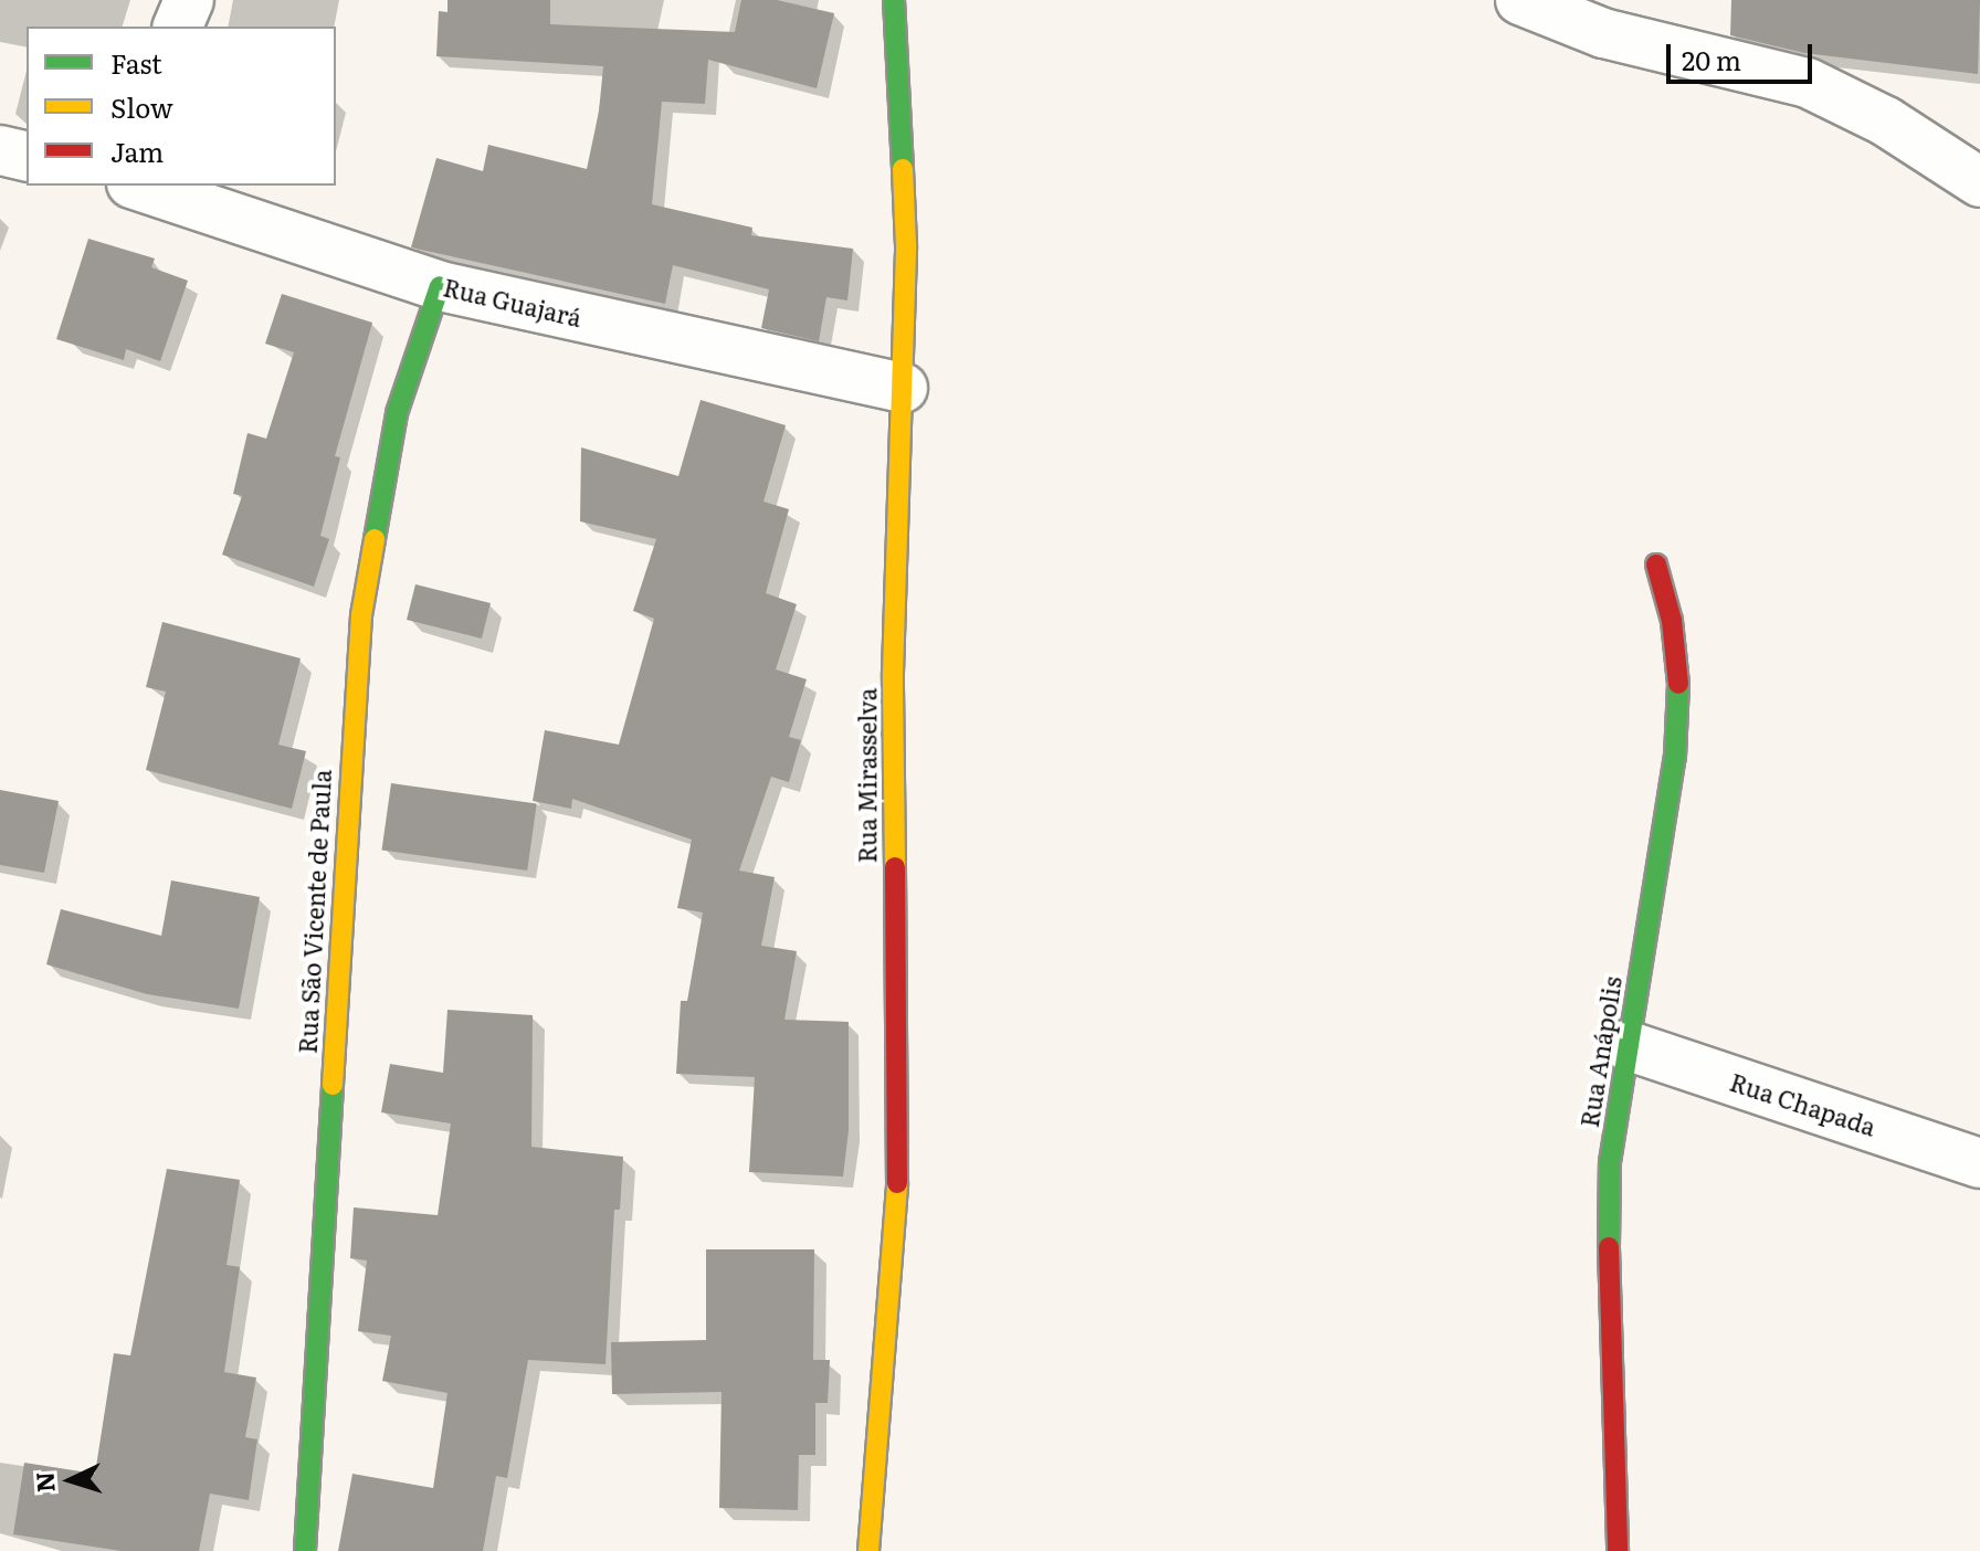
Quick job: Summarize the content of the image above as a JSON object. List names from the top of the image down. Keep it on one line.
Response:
{"streets":{"street":["Rua Guajará","Rua Mirasselva","Rua São Vicente de Paula","Rua Anápolis","Rua Chapada"]},"crossings":[["Rua Guajará","Rua Mirasselva"],["Rua Guajará","Rua São Vicente de Paula"],["Rua Anápolis","Rua Chapada"]],"legend":["Fast","Slow","Jam"],"scale_bar":"20 m","north":"left"}
